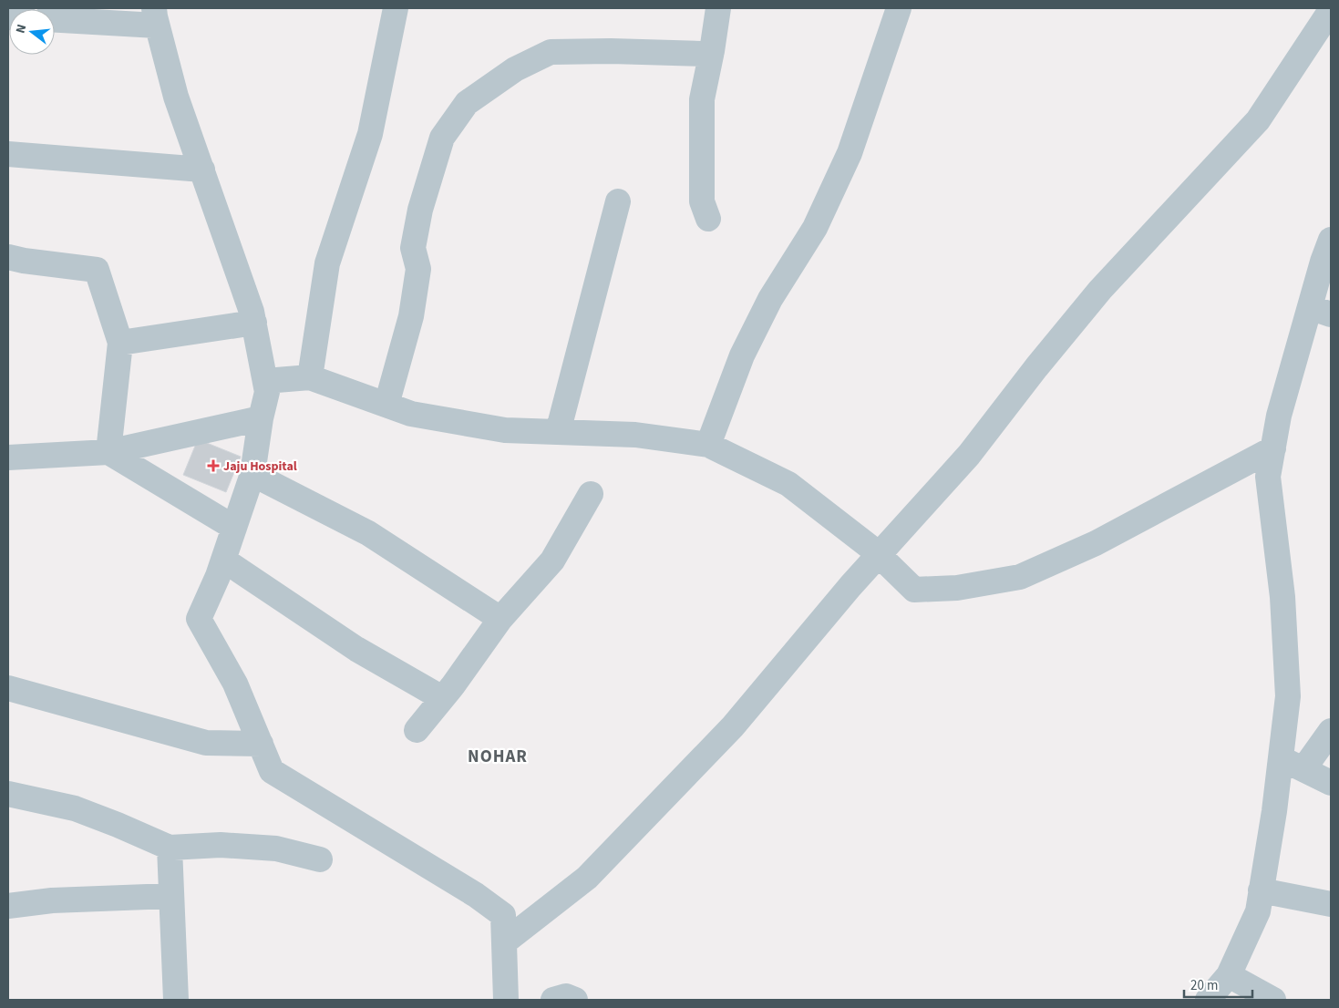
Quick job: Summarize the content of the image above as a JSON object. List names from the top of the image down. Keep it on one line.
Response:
{"districts":["NOHAR"],"places":{"health":["Jaju Hospital"]},"scale_bar":"20 m","north":"left"}
